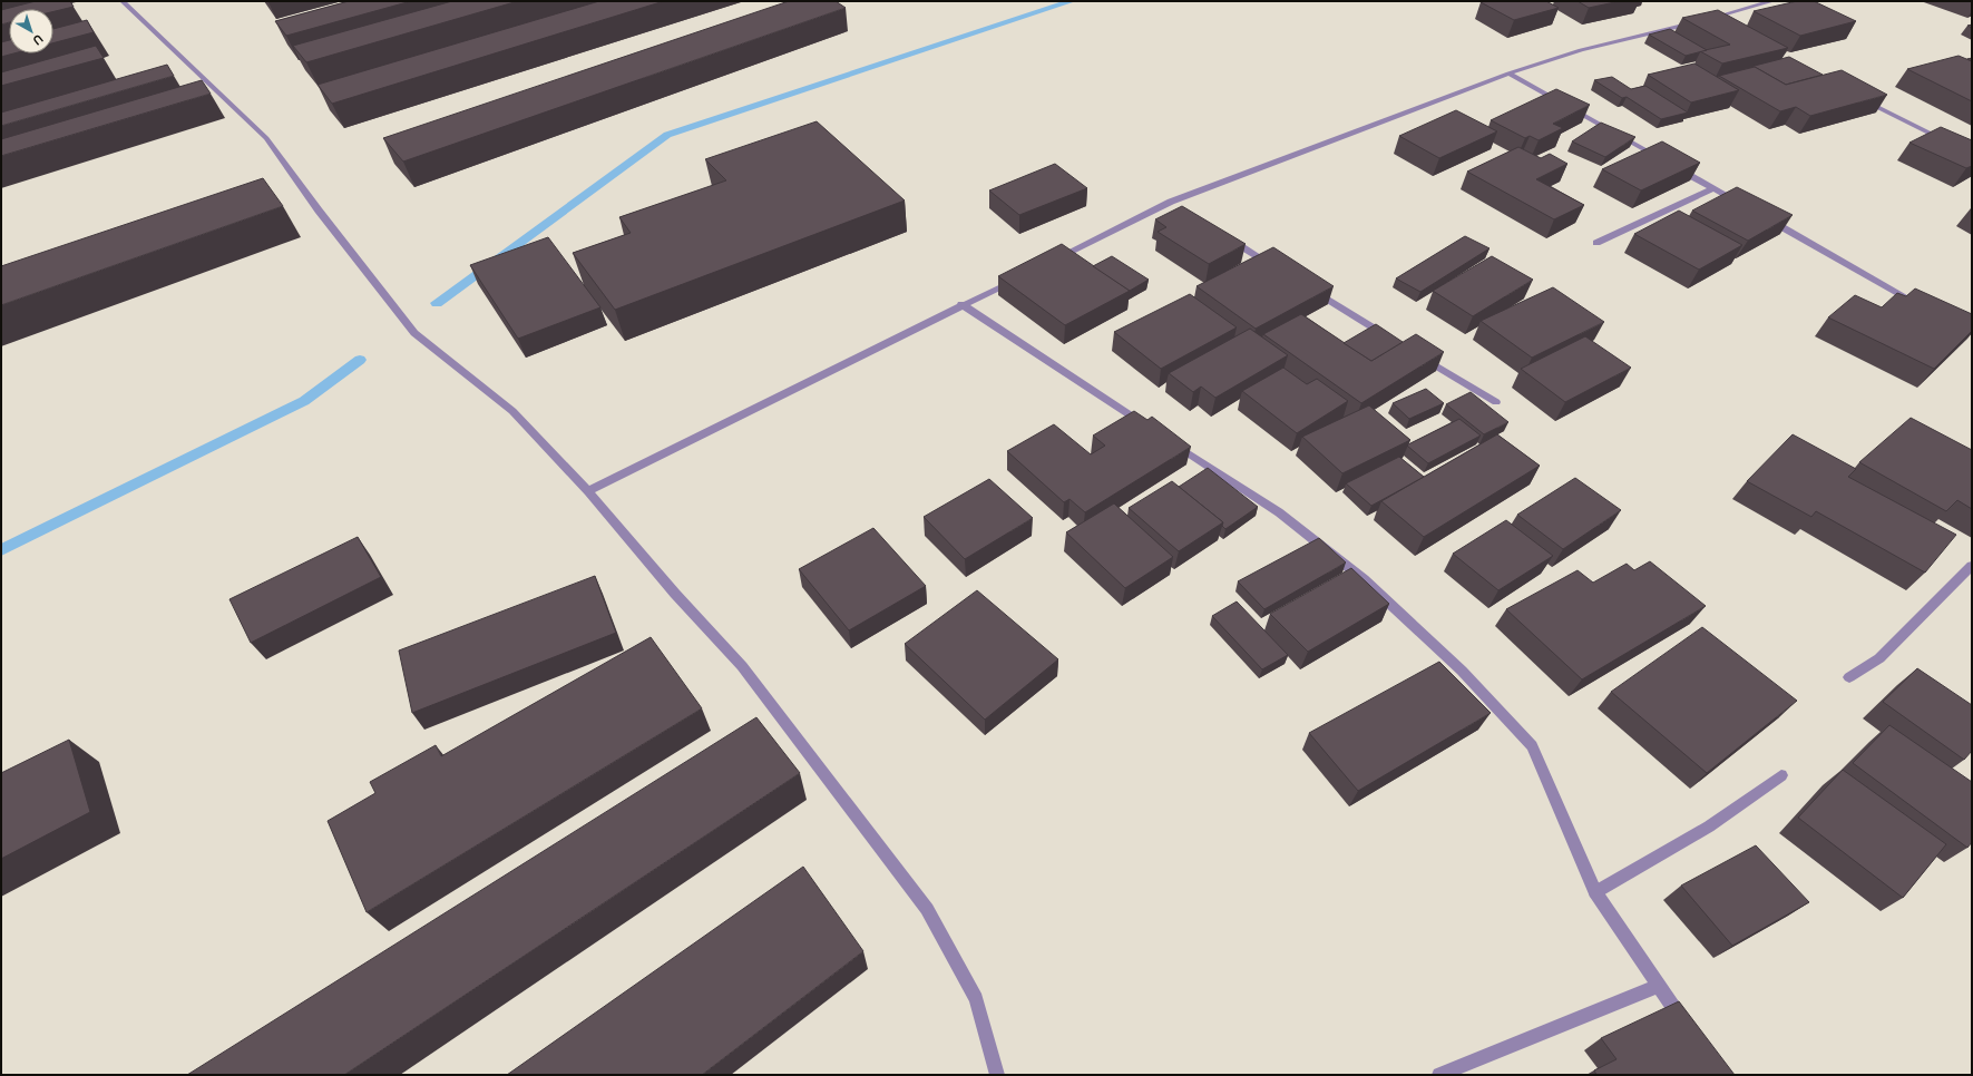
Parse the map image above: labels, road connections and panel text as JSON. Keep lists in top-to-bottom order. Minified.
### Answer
{"north":"bottom right"}
